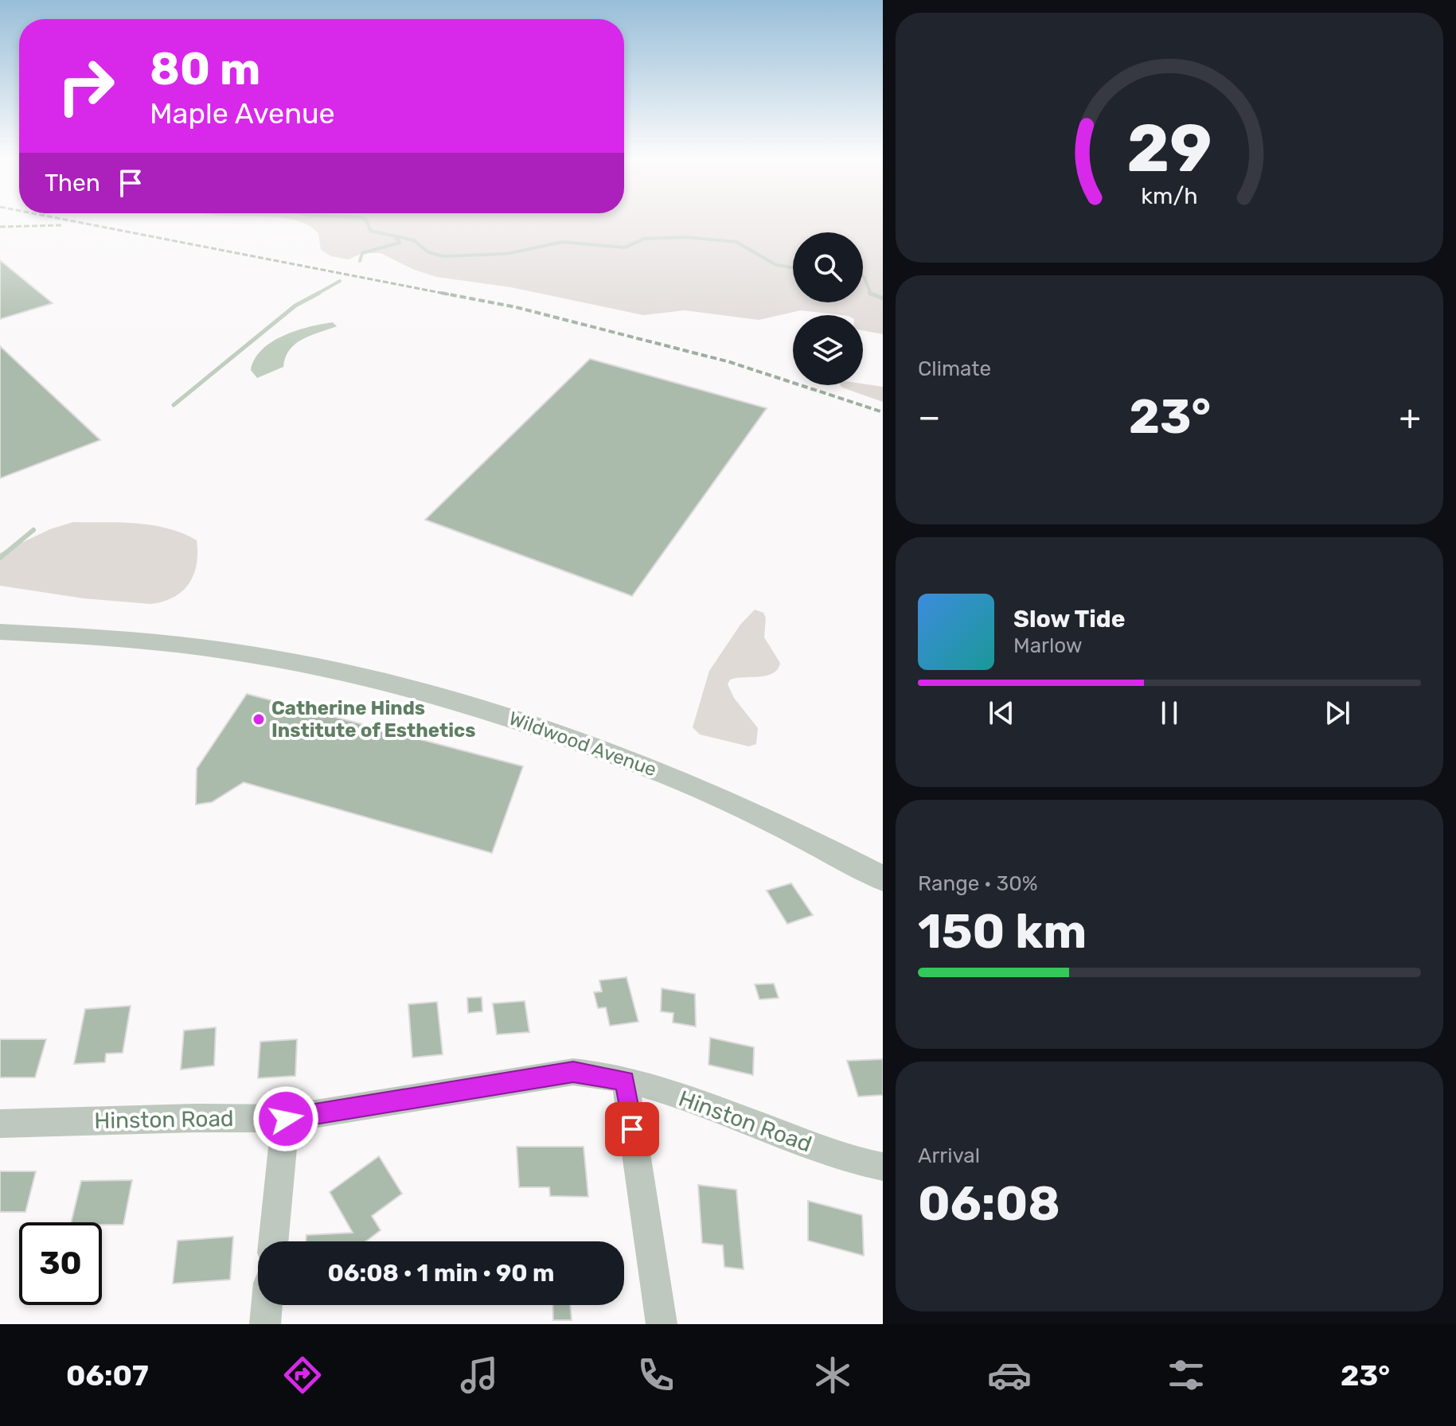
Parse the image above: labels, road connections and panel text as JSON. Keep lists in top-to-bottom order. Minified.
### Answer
{"streets":{"street":["Wildwood Avenue","Hinston Road"]},"places":["Catherine Hinds Institute of Esthetics"],"page":{"turn":["80 m","Maple Avenue"],"then":"Then","tile":["Climate",["Range · 30%","150 km"],["Arrival","06:08"]],"heat":["−","23°","+"],"song":["Slow Tide","Marlow"],"limit":"30","trip":"06:08 · 1 min · 90 m","tabs":["06:07","23°"],"gauge":["29","km/h"]}}
